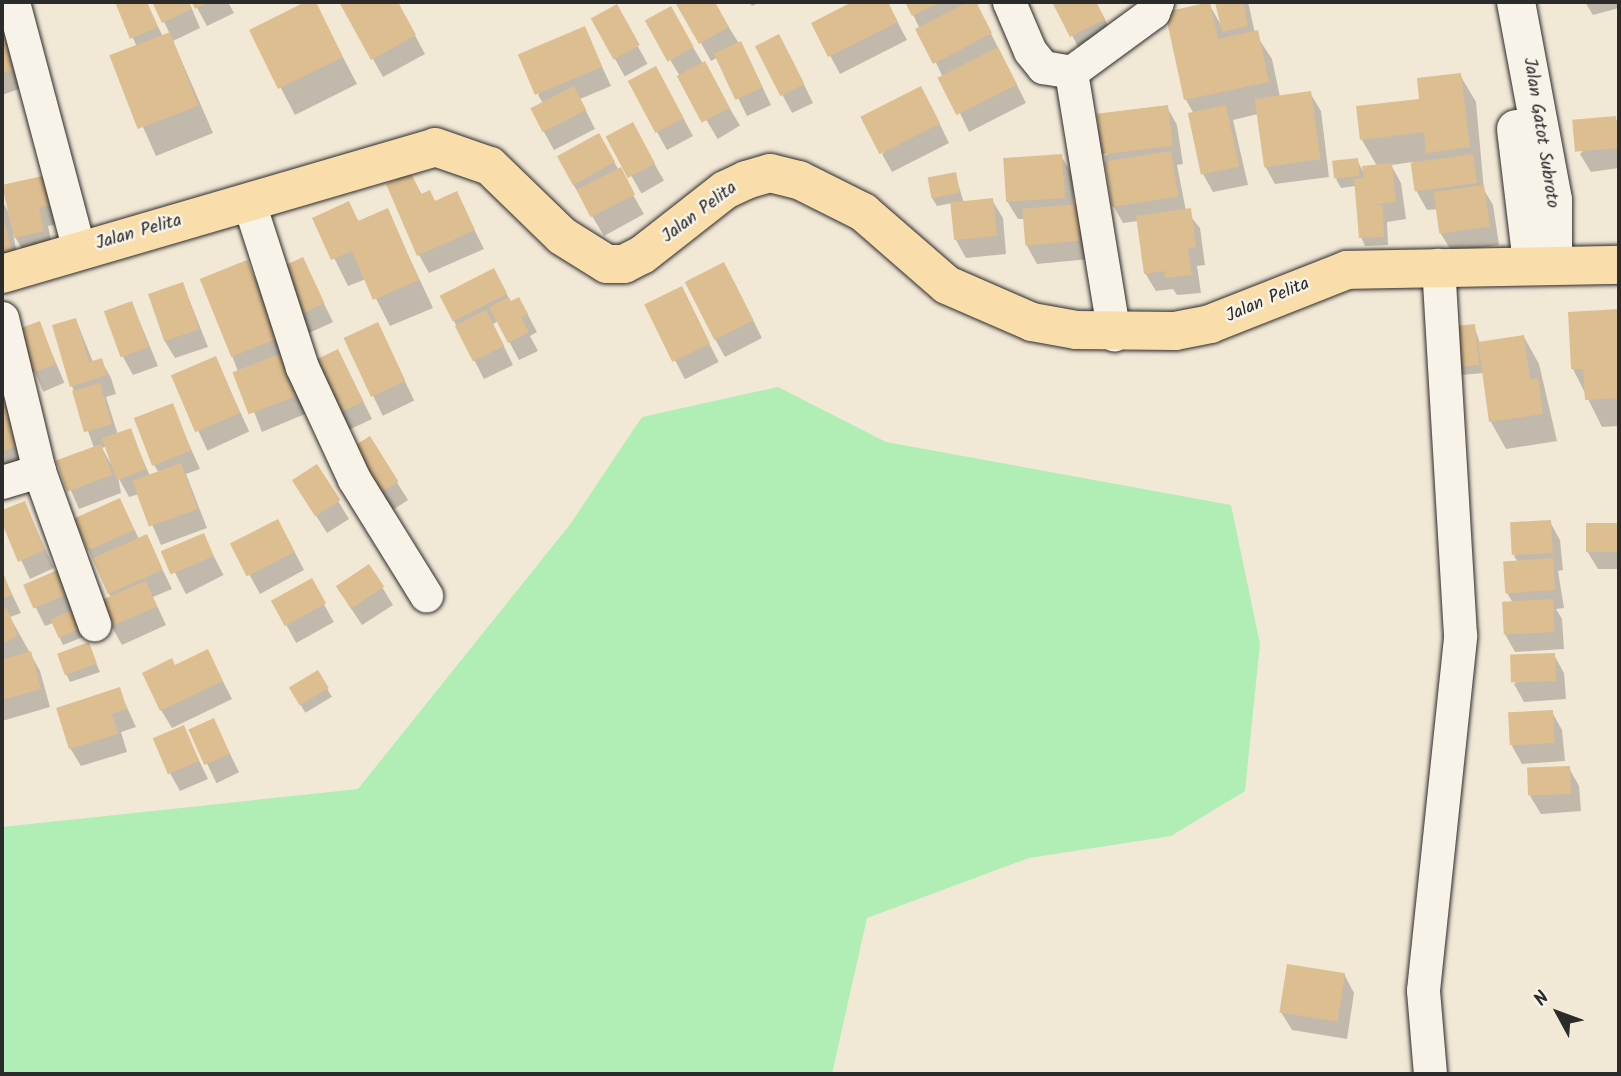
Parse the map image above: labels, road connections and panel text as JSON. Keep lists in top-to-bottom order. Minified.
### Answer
{"streets":{"highway":["Jalan Pelita"],"street":["Jalan Gatot Subroto"]},"crossings":[["Jalan Gatot Subroto","Jalan Pelita"]],"north":"top left"}
